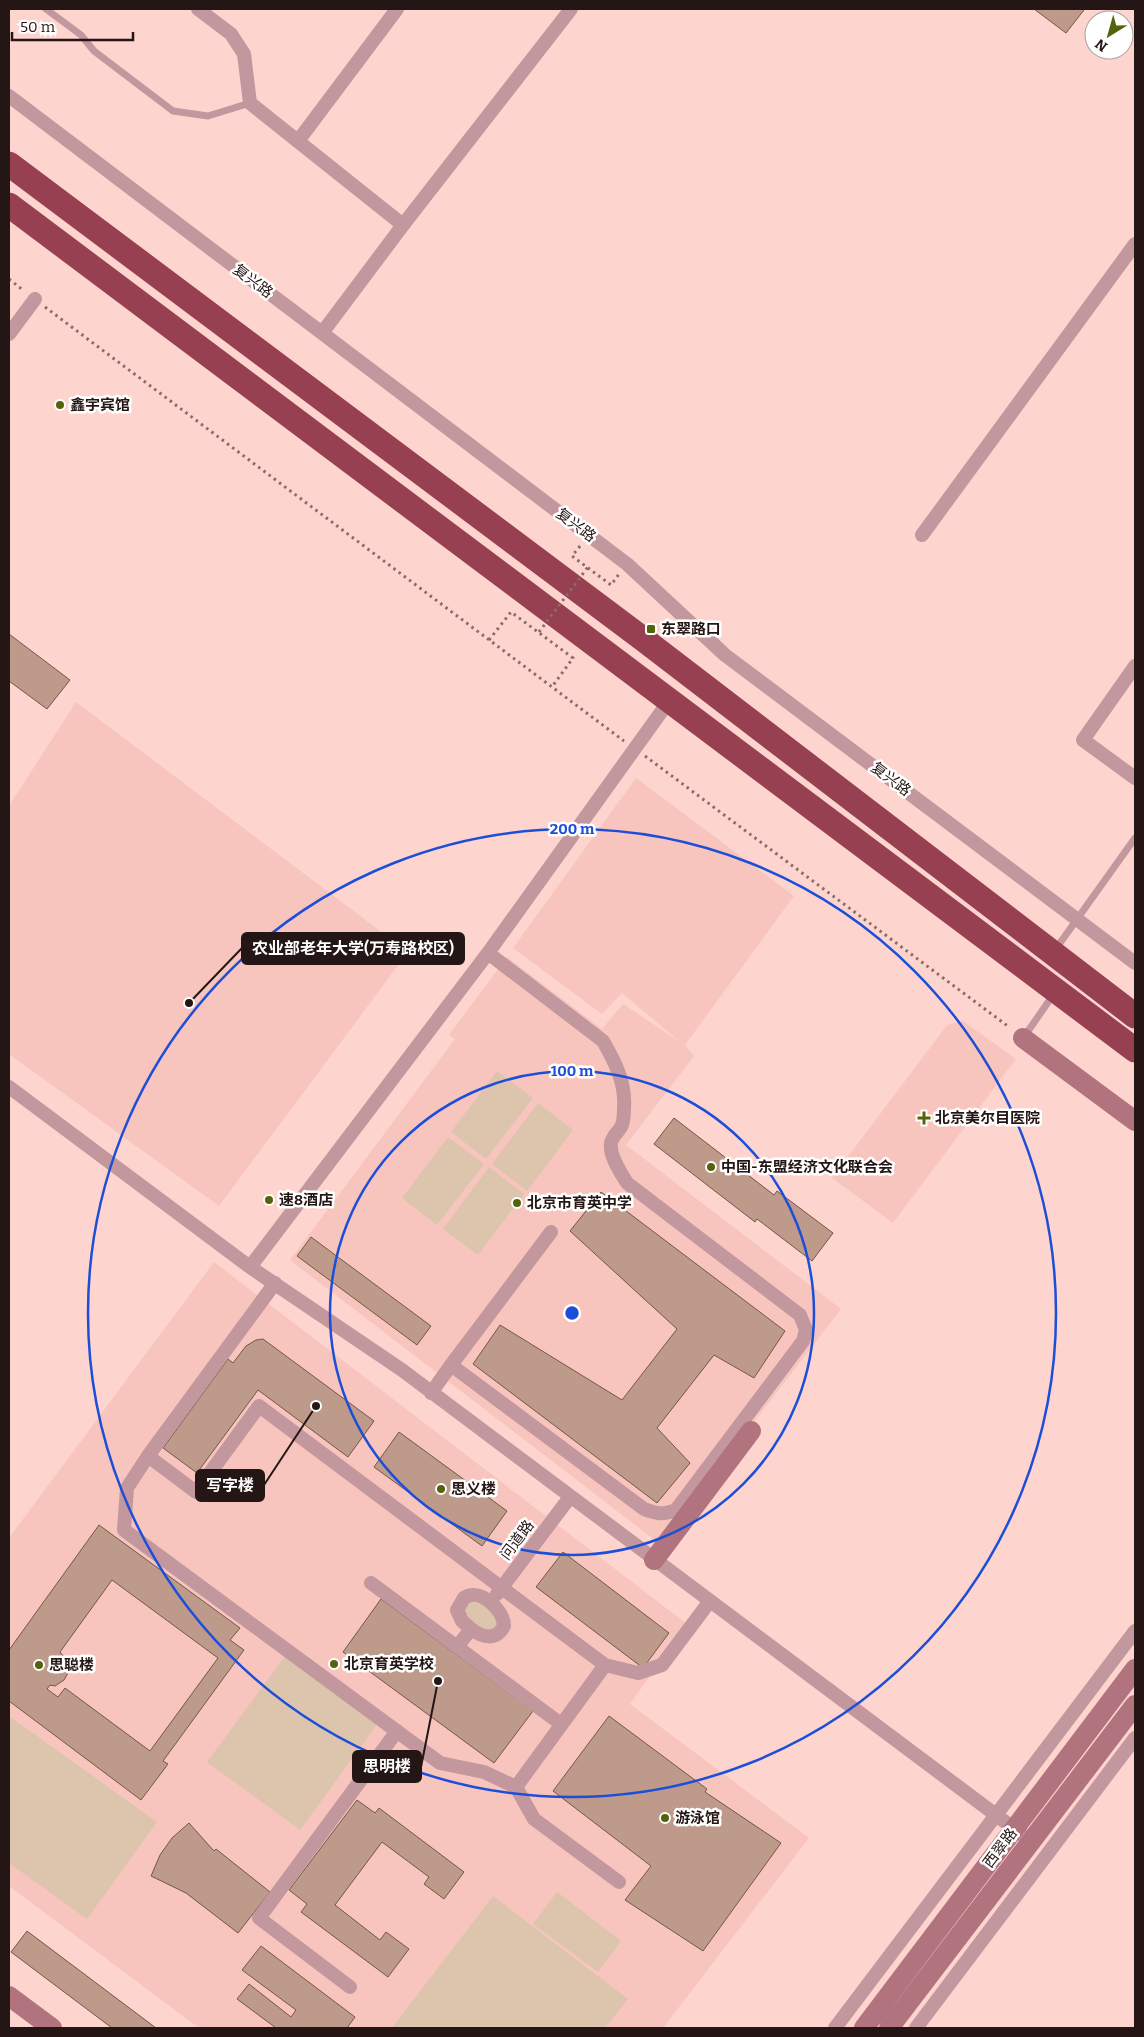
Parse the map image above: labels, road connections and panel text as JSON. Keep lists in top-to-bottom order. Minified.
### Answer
{"streets":{"main road":["西翠路"],"street":["复兴路","问道路"]},"places":{"other":["鑫宇宾馆","农业部老年大学(万寿路校区)","中国-东盟经济文化联合会","速8酒店","北京市育英中学","写字楼","思义楼","北京育英学校","思聪楼","思明楼","游泳馆"],"transit":["东翠路口"],"health":["北京美尔目医院"]},"scale_bar":"50 m","north":"bottom left","rings":["200 m","100 m"]}
